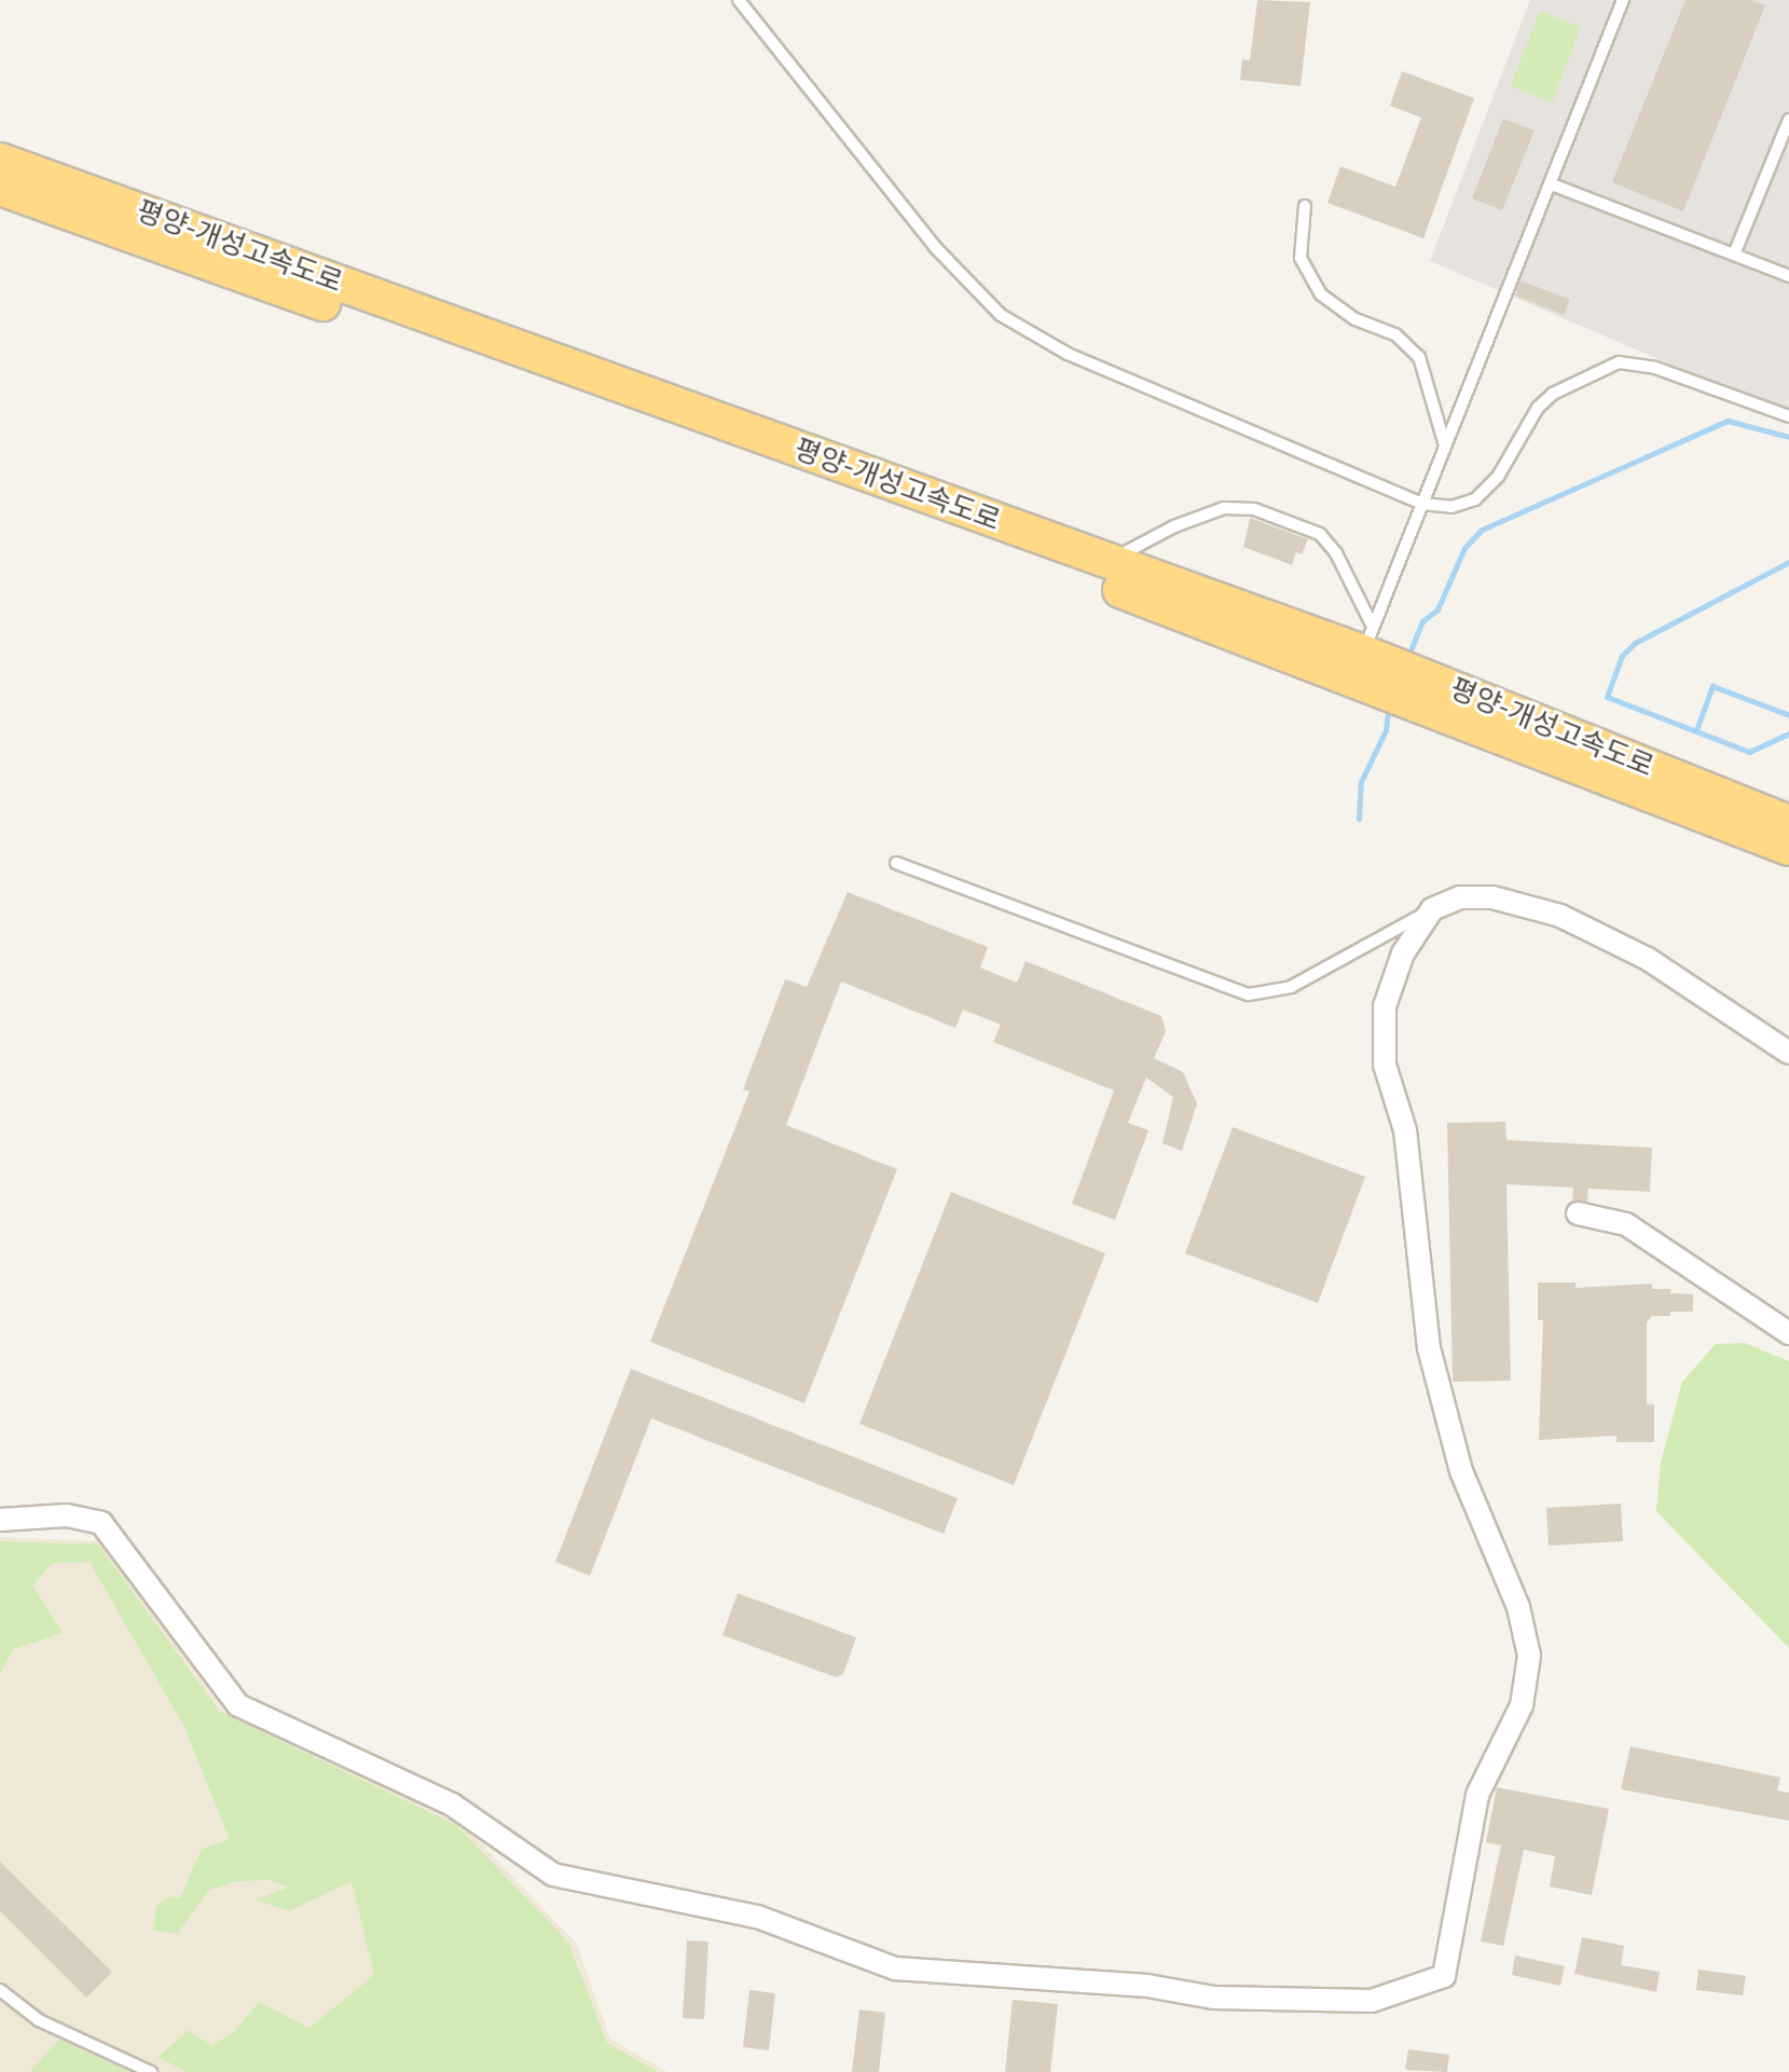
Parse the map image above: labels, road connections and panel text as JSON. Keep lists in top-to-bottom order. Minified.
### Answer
{"streets":{"highway":["평양-개성고속도로"]}}
